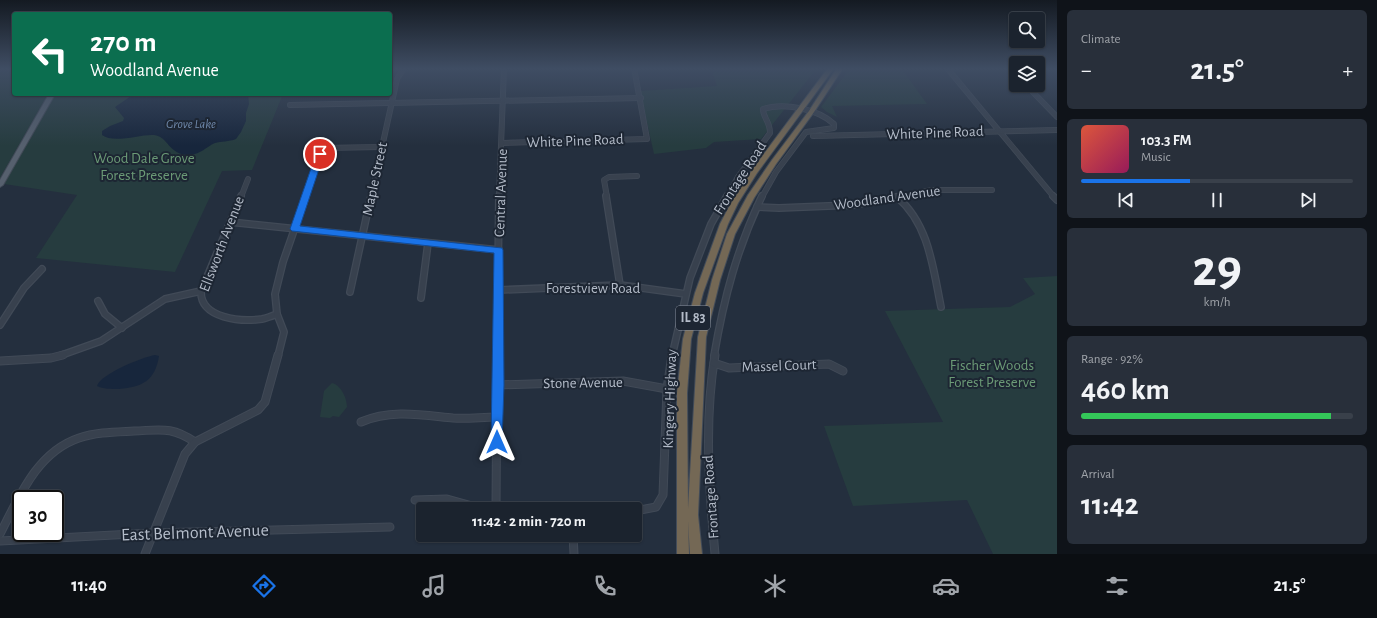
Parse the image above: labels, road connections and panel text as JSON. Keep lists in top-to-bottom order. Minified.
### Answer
{"streets":{"highway":["IL 83","Kingery Highway"],"street":["White Pine Road","Frontage Road","Maple Street","Central Avenue","Woodland Avenue","Ellsworth Avenue","Forestview Road","Massel Court","Stone Avenue","East Belmont Avenue"]},"crossings":[["White Pine Road","Central Avenue"],["Frontage Road","Woodland Avenue"],["Frontage Road","Forestview Road"],["Frontage Road","Massel Court"],["Frontage Road","Stone Avenue"],["Frontage Road","Kingery Highway"],["Central Avenue","Forestview Road"],["Central Avenue","Stone Avenue"]],"water":["Grove Lake"],"parks":["Wood Dale Grove Forest Preserve","Fischer Woods Forest Preserve"],"page":{"tile":["Climate",["29","km/h"],["Range · 92%","460 km"],["Arrival","11:42"]],"turn":["270 m","Woodland Avenue"],"heat":["−","21.5°","+"],"song":["103.3 FM","Music"],"limit":"30","trip":"11:42 · 2 min · 720 m","tabs":["11:40","21.5°"]}}
